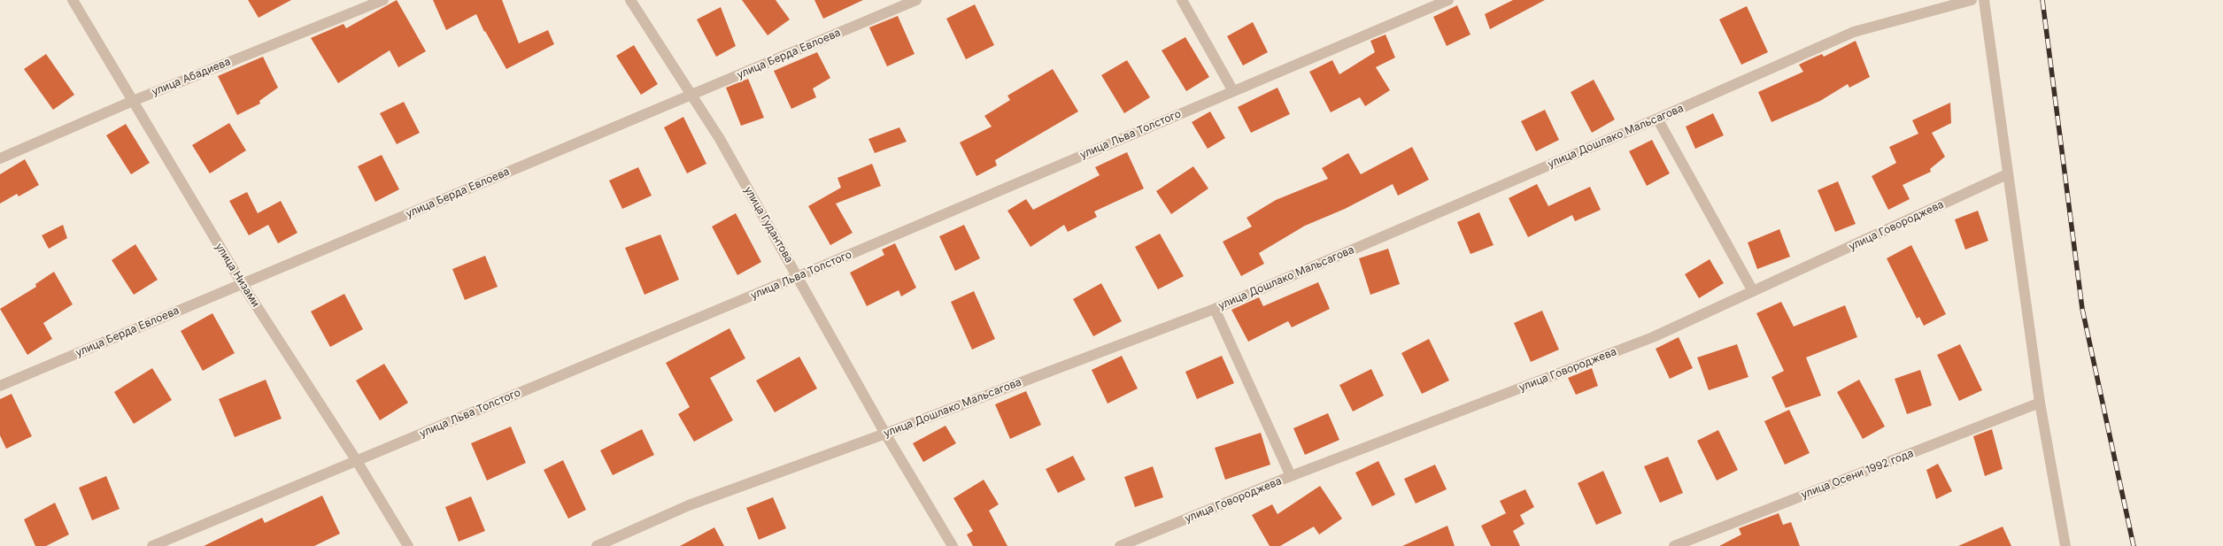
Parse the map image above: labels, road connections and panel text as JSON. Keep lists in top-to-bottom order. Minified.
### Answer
{"streets":{"street":["улица Берда Евлоева","улица Абадиева","улица Льва Толстого","улица Дошлако Мальсагова","улица Гудантова","улица Говороджева","улица Низами","улица Осени 1992 года"]},"crossings":[["улица Берда Евлоева","улица Гудантова"],["улица Берда Евлоева","улица Низами"],["улица Абадиева","улица Низами"],["улица Льва Толстого","улица Гудантова"],["улица Льва Толстого","улица Низами"],["улица Дошлако Мальсагова","улица Гудантова"]]}
